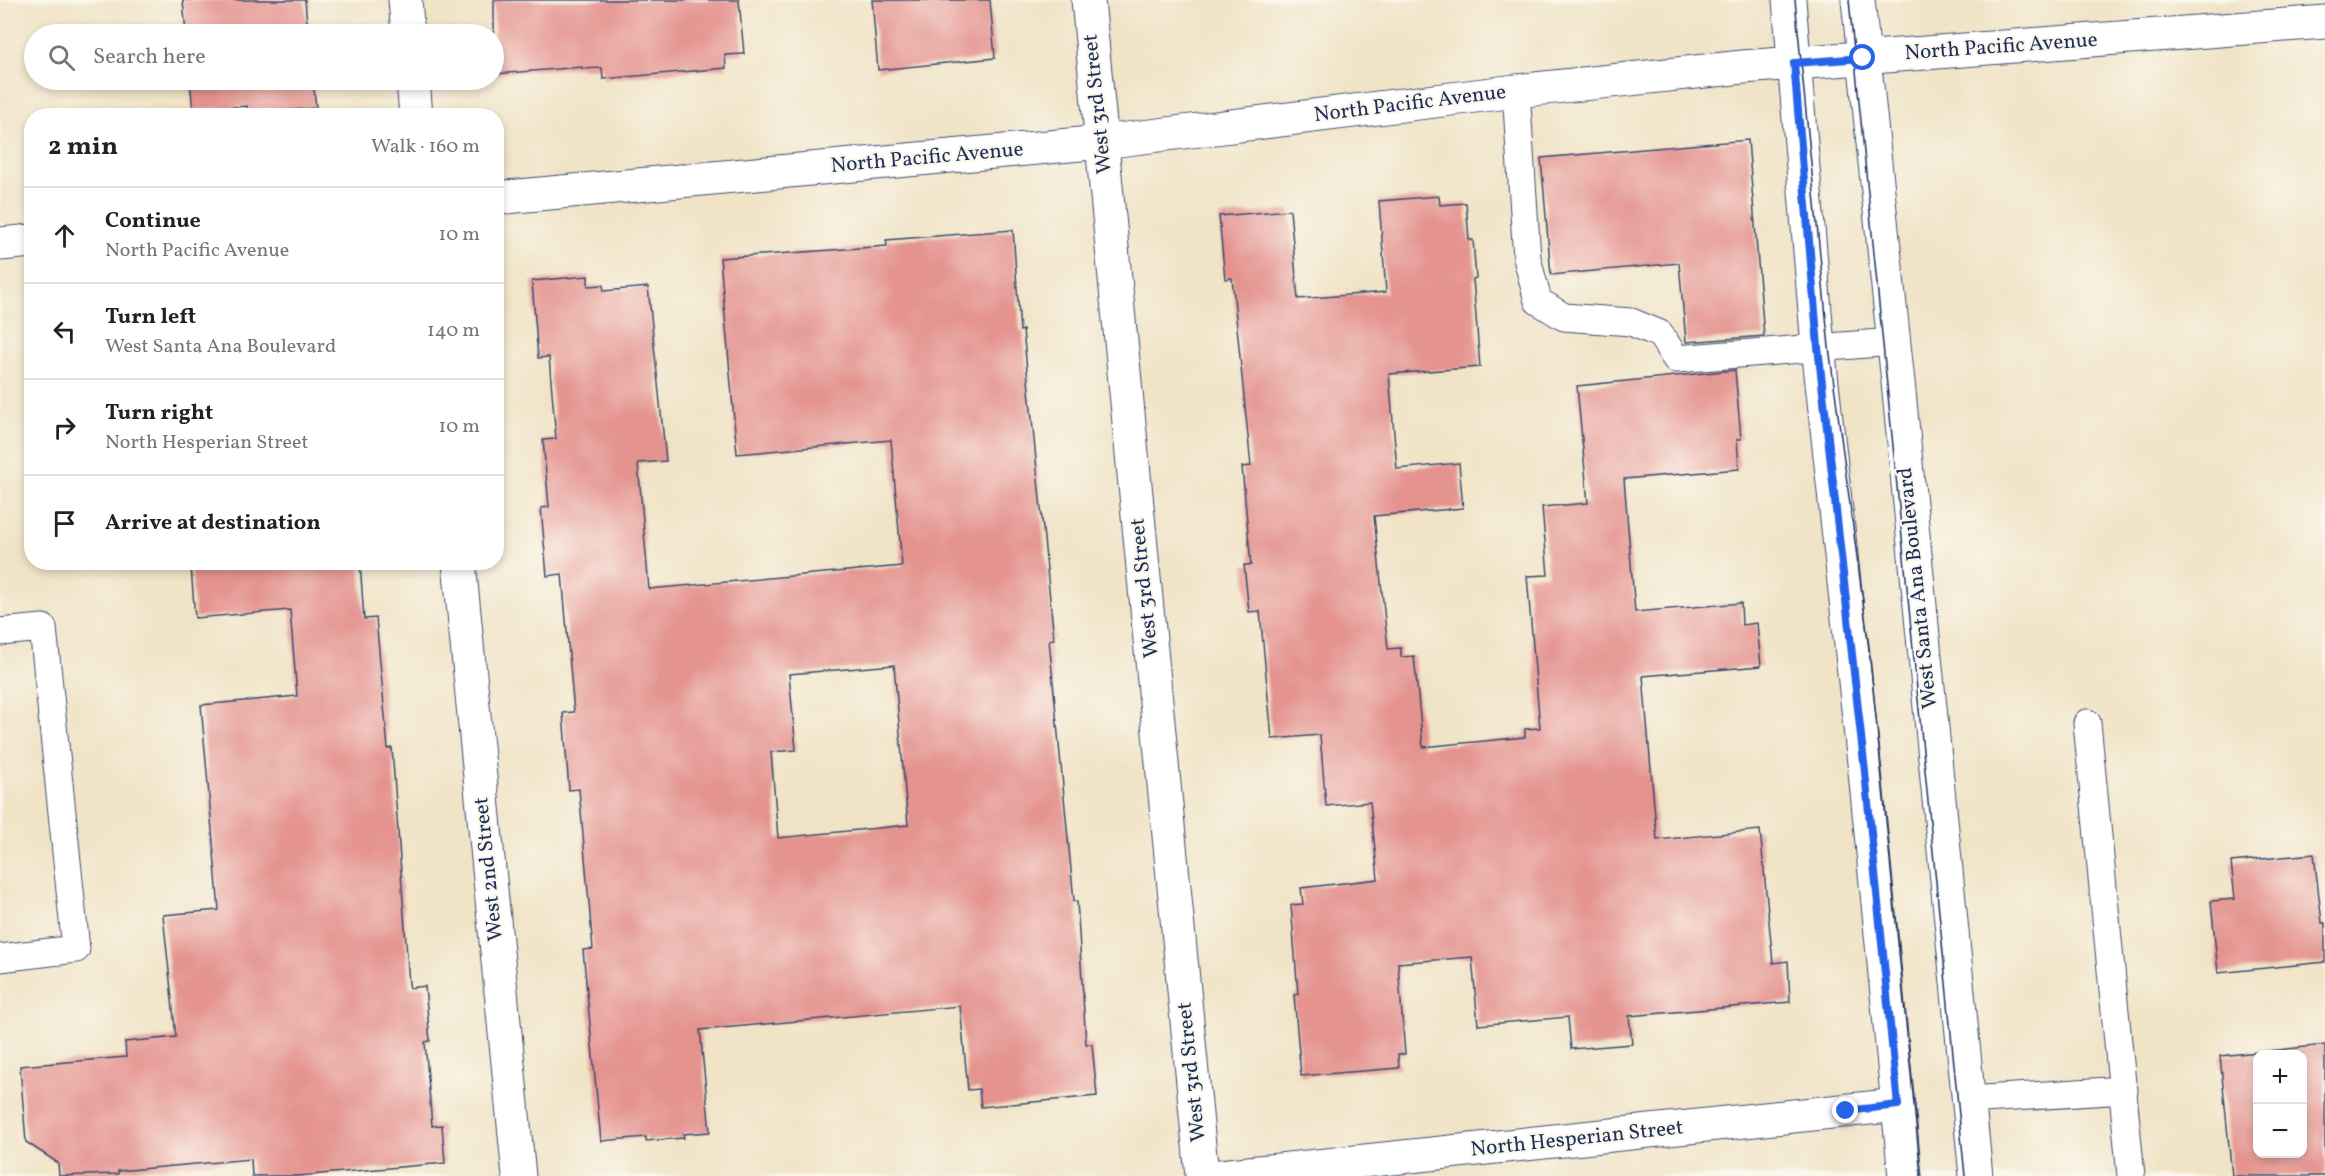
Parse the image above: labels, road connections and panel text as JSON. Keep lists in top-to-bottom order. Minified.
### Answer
{"streets":{"street":["North Pacific Avenue","West 3rd Street","West Santa Ana Boulevard","West 2nd Street","North Hesperian Street"]},"crossings":[["North Pacific Avenue","West 3rd Street"],["North Pacific Avenue","West Santa Ana Boulevard"]],"page":{"search":"Search here","heading":["2 min","Walk · 160 m"],"list":[["Continue","North Pacific Avenue","10 m"],["Turn left","West Santa Ana Boulevard","140 m"],["Turn right","North Hesperian Street","10 m"],"Arrive at destination"],"map_buttons":["+","−"]}}
